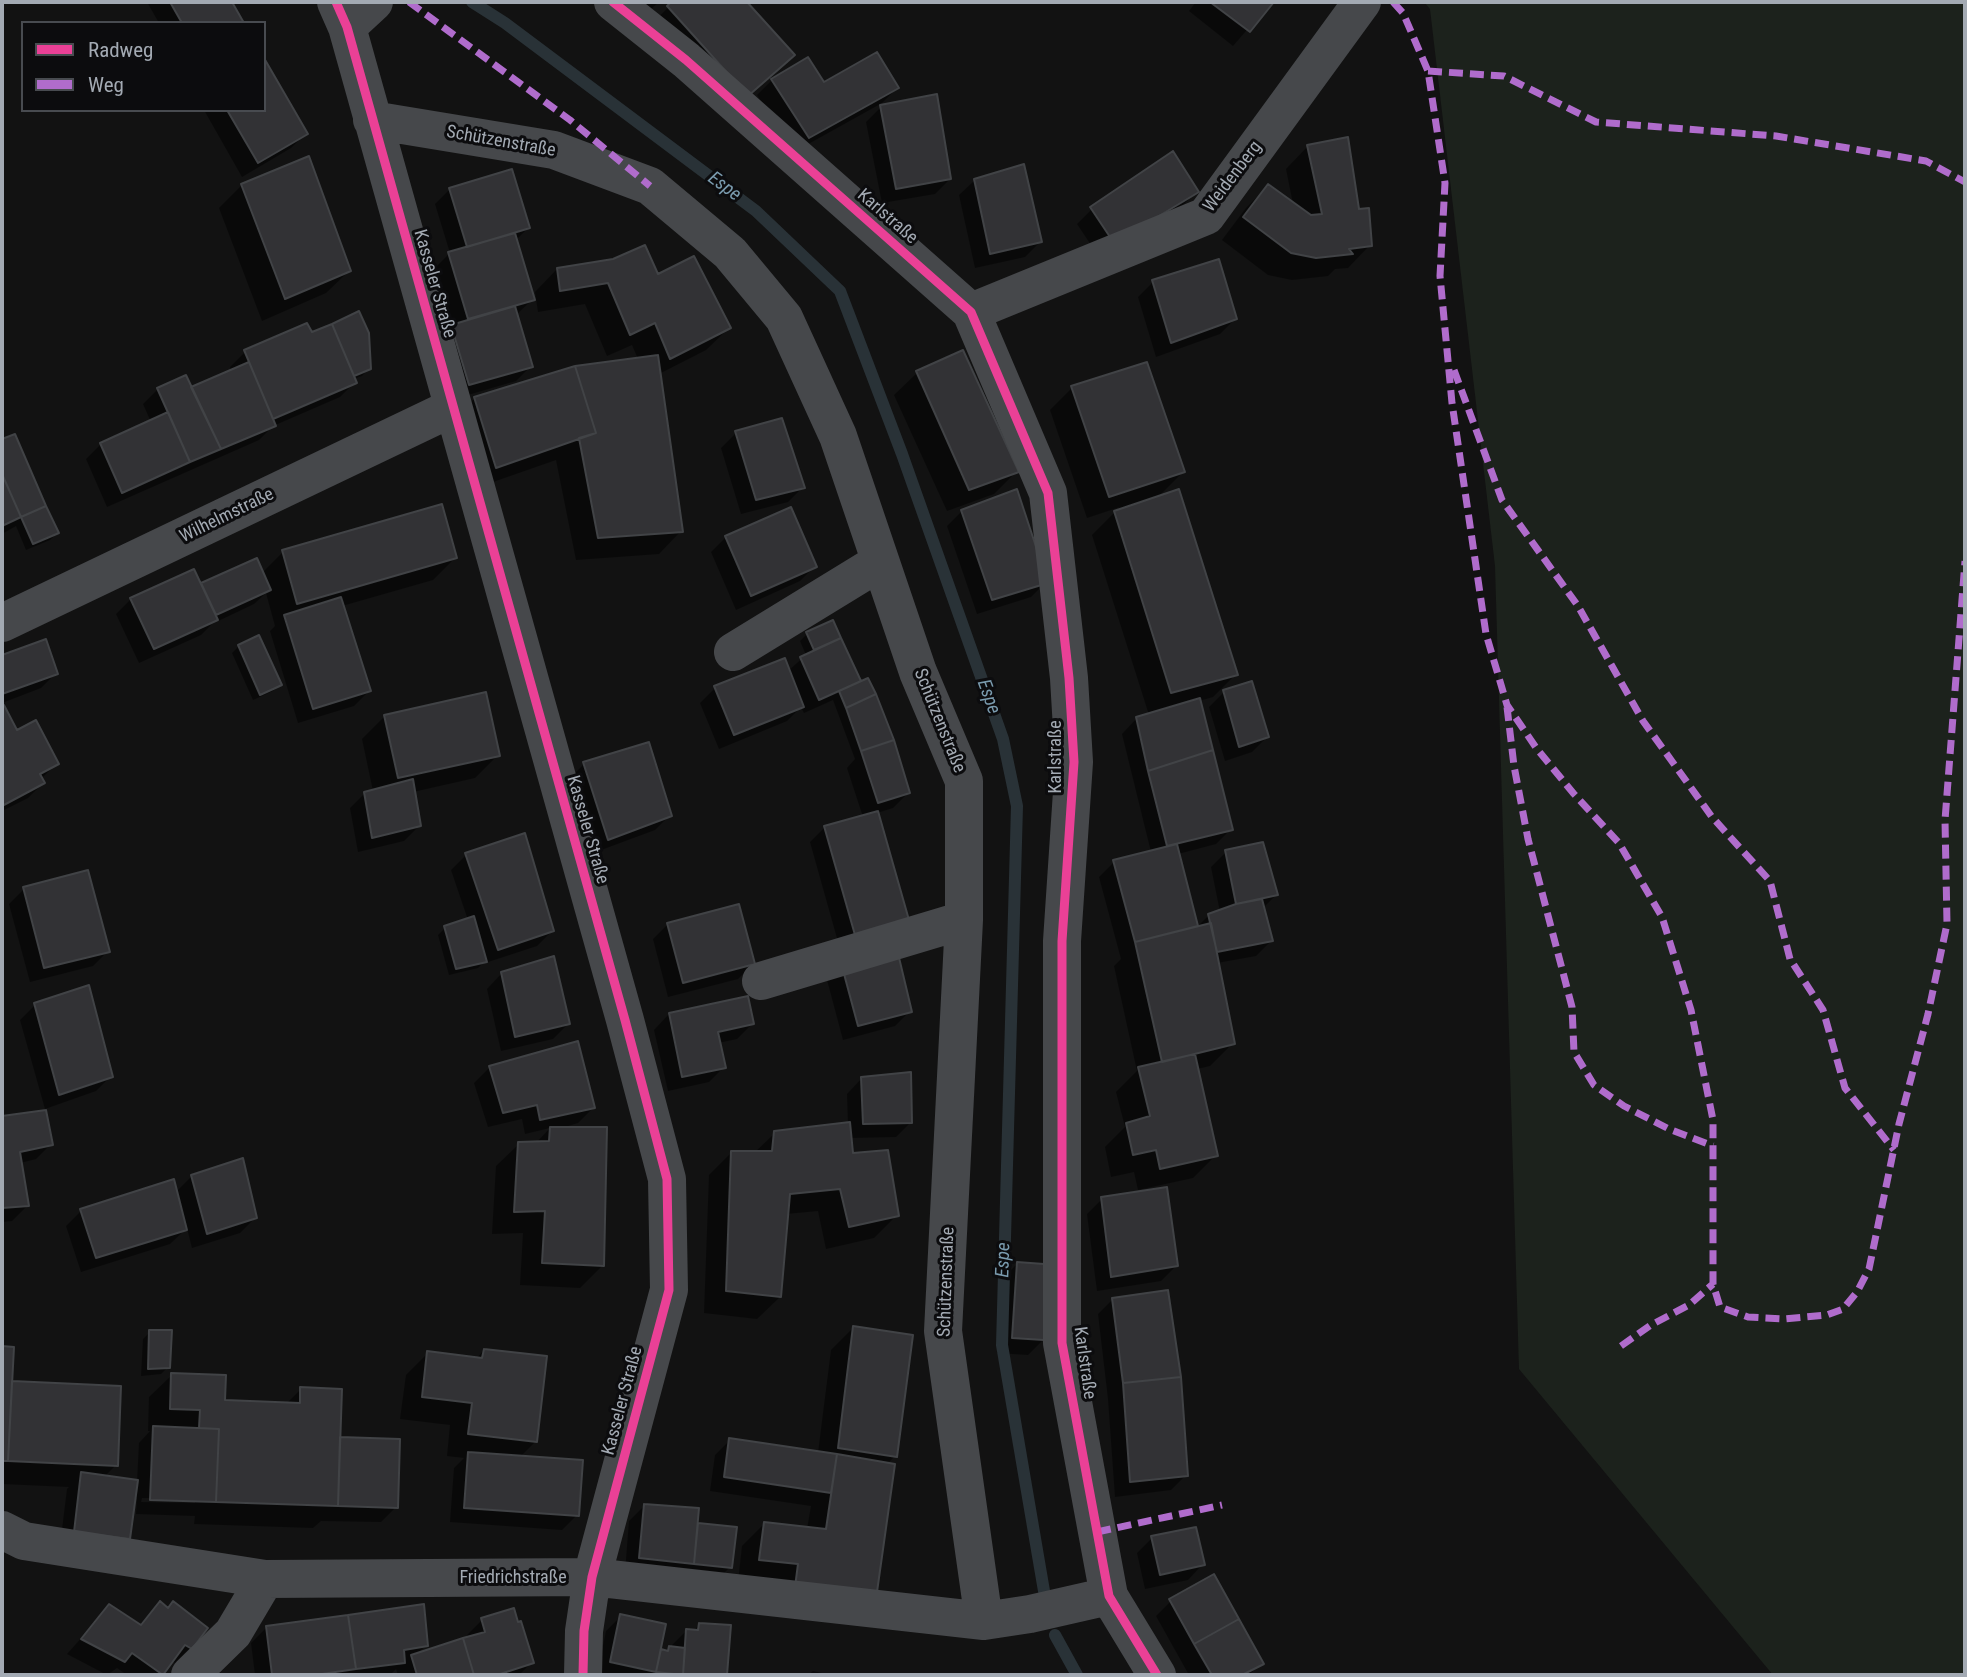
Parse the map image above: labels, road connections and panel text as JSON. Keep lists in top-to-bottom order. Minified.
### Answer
{"streets":{"street":["Schützenstraße","Weidenberg","Karlstraße","Kasseler Straße","Wilhelmstraße","Friedrichstraße"]},"crossings":[["Schützenstraße","Kasseler Straße"],["Schützenstraße","Friedrichstraße"],["Weidenberg","Karlstraße"],["Karlstraße","Friedrichstraße"],["Kasseler Straße","Wilhelmstraße"],["Kasseler Straße","Friedrichstraße"]],"water":["Espe"],"legend":["Radweg","Weg"]}
